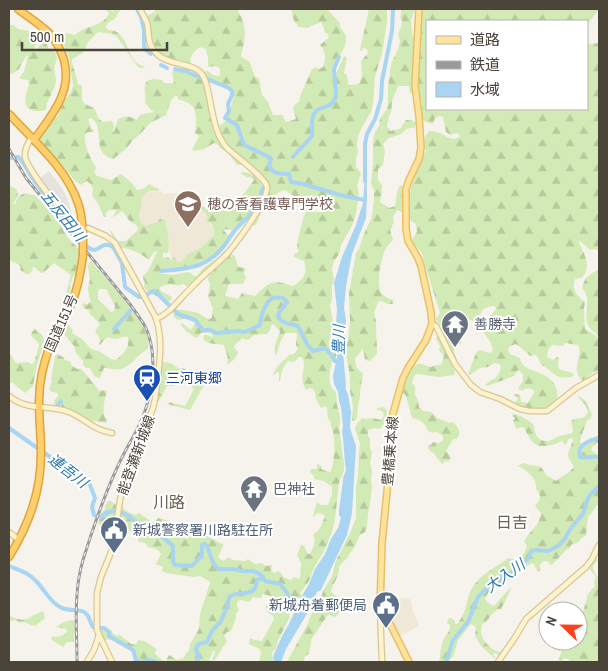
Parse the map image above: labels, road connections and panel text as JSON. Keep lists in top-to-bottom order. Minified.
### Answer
{"streets":{"highway":["国道151号"],"main road":["豊橋乗本線","能登瀬新城線"]},"districts":["川路","日吉"],"water":["五反田川","豊川","連吾川","大入川"],"places":{"school or university":["穂の香看護専門学校"],"temple":["善勝寺","巴神社"],"station":["三河東郷"],"public building":["新城警察署川路駐在所","新城舟着郵便局"]},"legend":["道路","鉄道","水域"],"scale_bar":"500 m","north":"left"}
